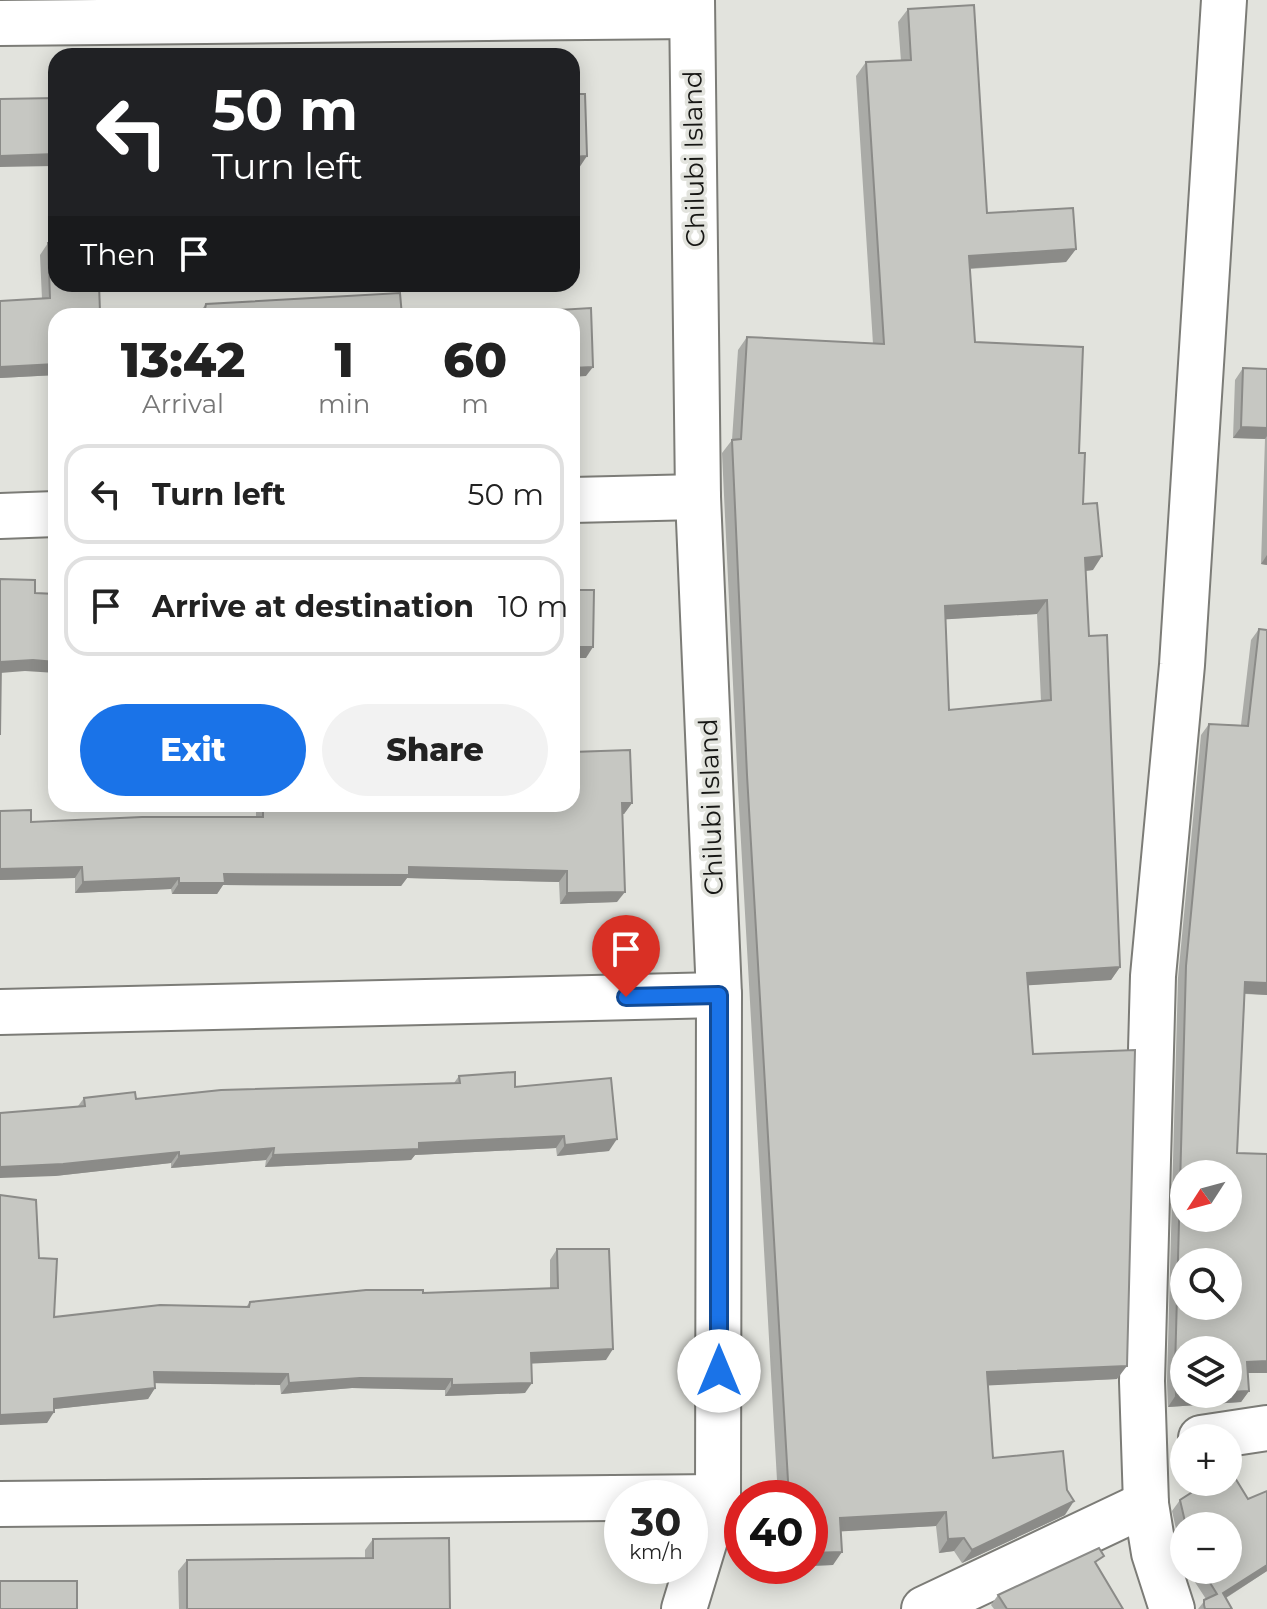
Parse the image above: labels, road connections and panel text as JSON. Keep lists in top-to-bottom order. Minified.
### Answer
{"streets":{"street":["Chilubi Island"]},"north":"bottom left","page":{"turn":["50 m","Turn left"],"then":"Then","eta":["13:42","Arrival","1","min","60","m"],"list":[{"name":"Turn left","value":"50 m"},{"name":"Arrive at destination","value":"10 m"}],"buttons":["Exit","Share"],"map_buttons":["+","−"],"speed":"30 km/h","limit":"40"}}
